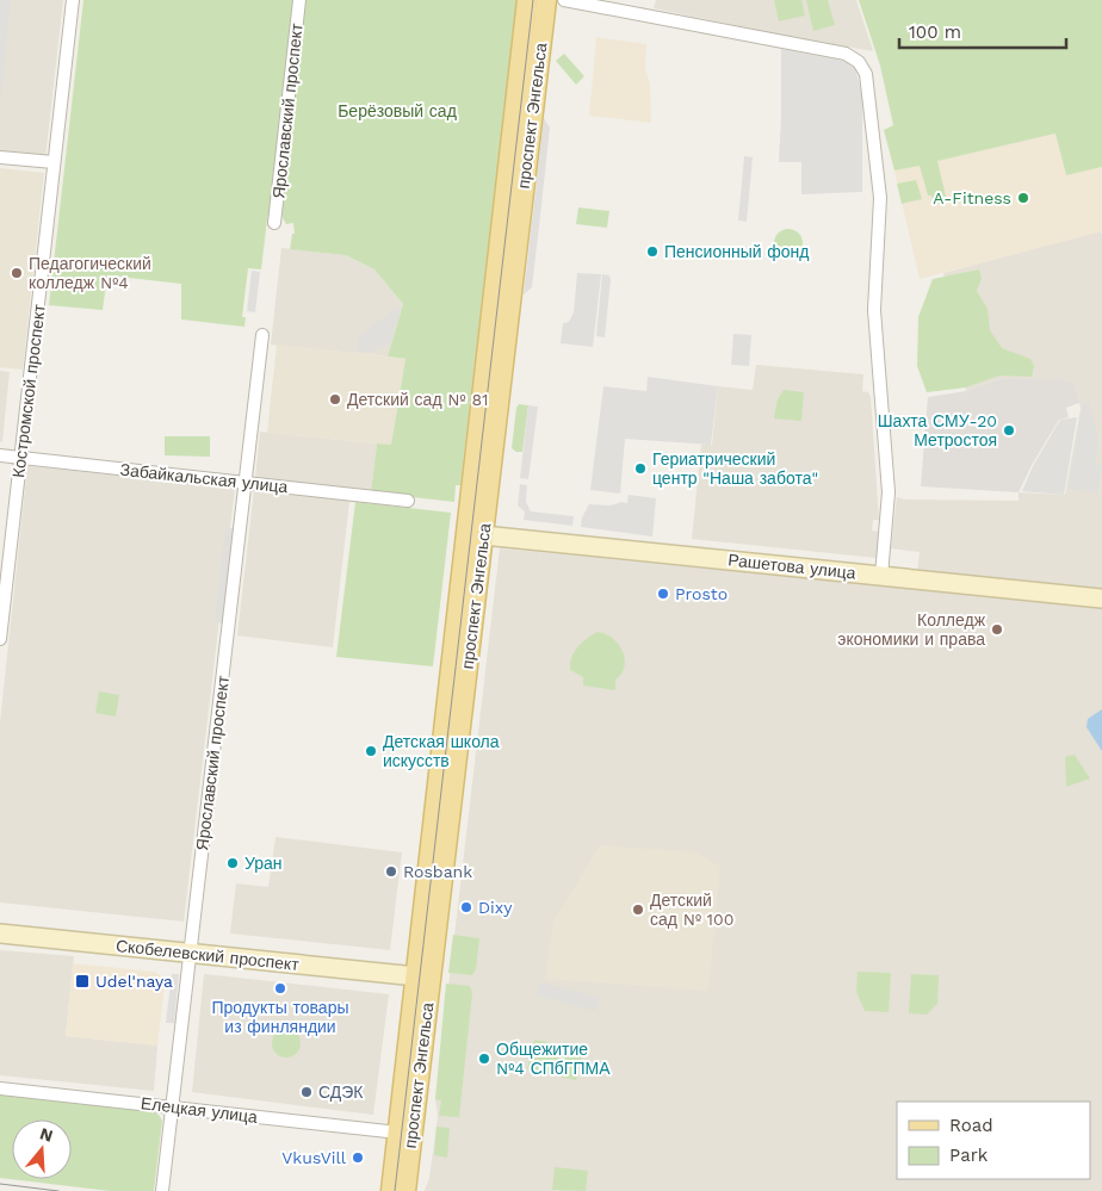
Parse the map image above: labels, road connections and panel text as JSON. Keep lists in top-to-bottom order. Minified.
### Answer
{"streets":{"main road":["проспект Энгельса"],"street":["Ярославский проспект","Костромской проспект","Забайкальская улица","Рашетова улица","Скобелевский проспект","Елецкая улица"]},"crossings":[["Ярославский проспект","Забайкальская улица"],["Ярославский проспект","Скобелевский проспект"],["Ярославский проспект","Елецкая улица"],["проспект Энгельса","Рашетова улица"],["проспект Энгельса","Скобелевский проспект"],["проспект Энгельса","Елецкая улица"],["Костромской проспект","Забайкальская улица"]],"parks":["Берёзовый сад"],"places":{"other":["A-Fitness","Пенсионный фонд","Педагогический колледж №4","Детский сад № 81","Шахта СМУ-20 Метростоя","Гериатрический центр \"Наша забота\"","Prosto","Колледж экономики и права","Детская школа искусств","Уран","Rosbank","Dixy","Детский сад № 100","Продукты товары из финляндии","Общежитие №4 СПбГПМА","СДЭК","VkusVill"],"transit":["Udel'naya"]},"legend":["Road","Park"],"scale_bar":"100 m","north":"top"}
